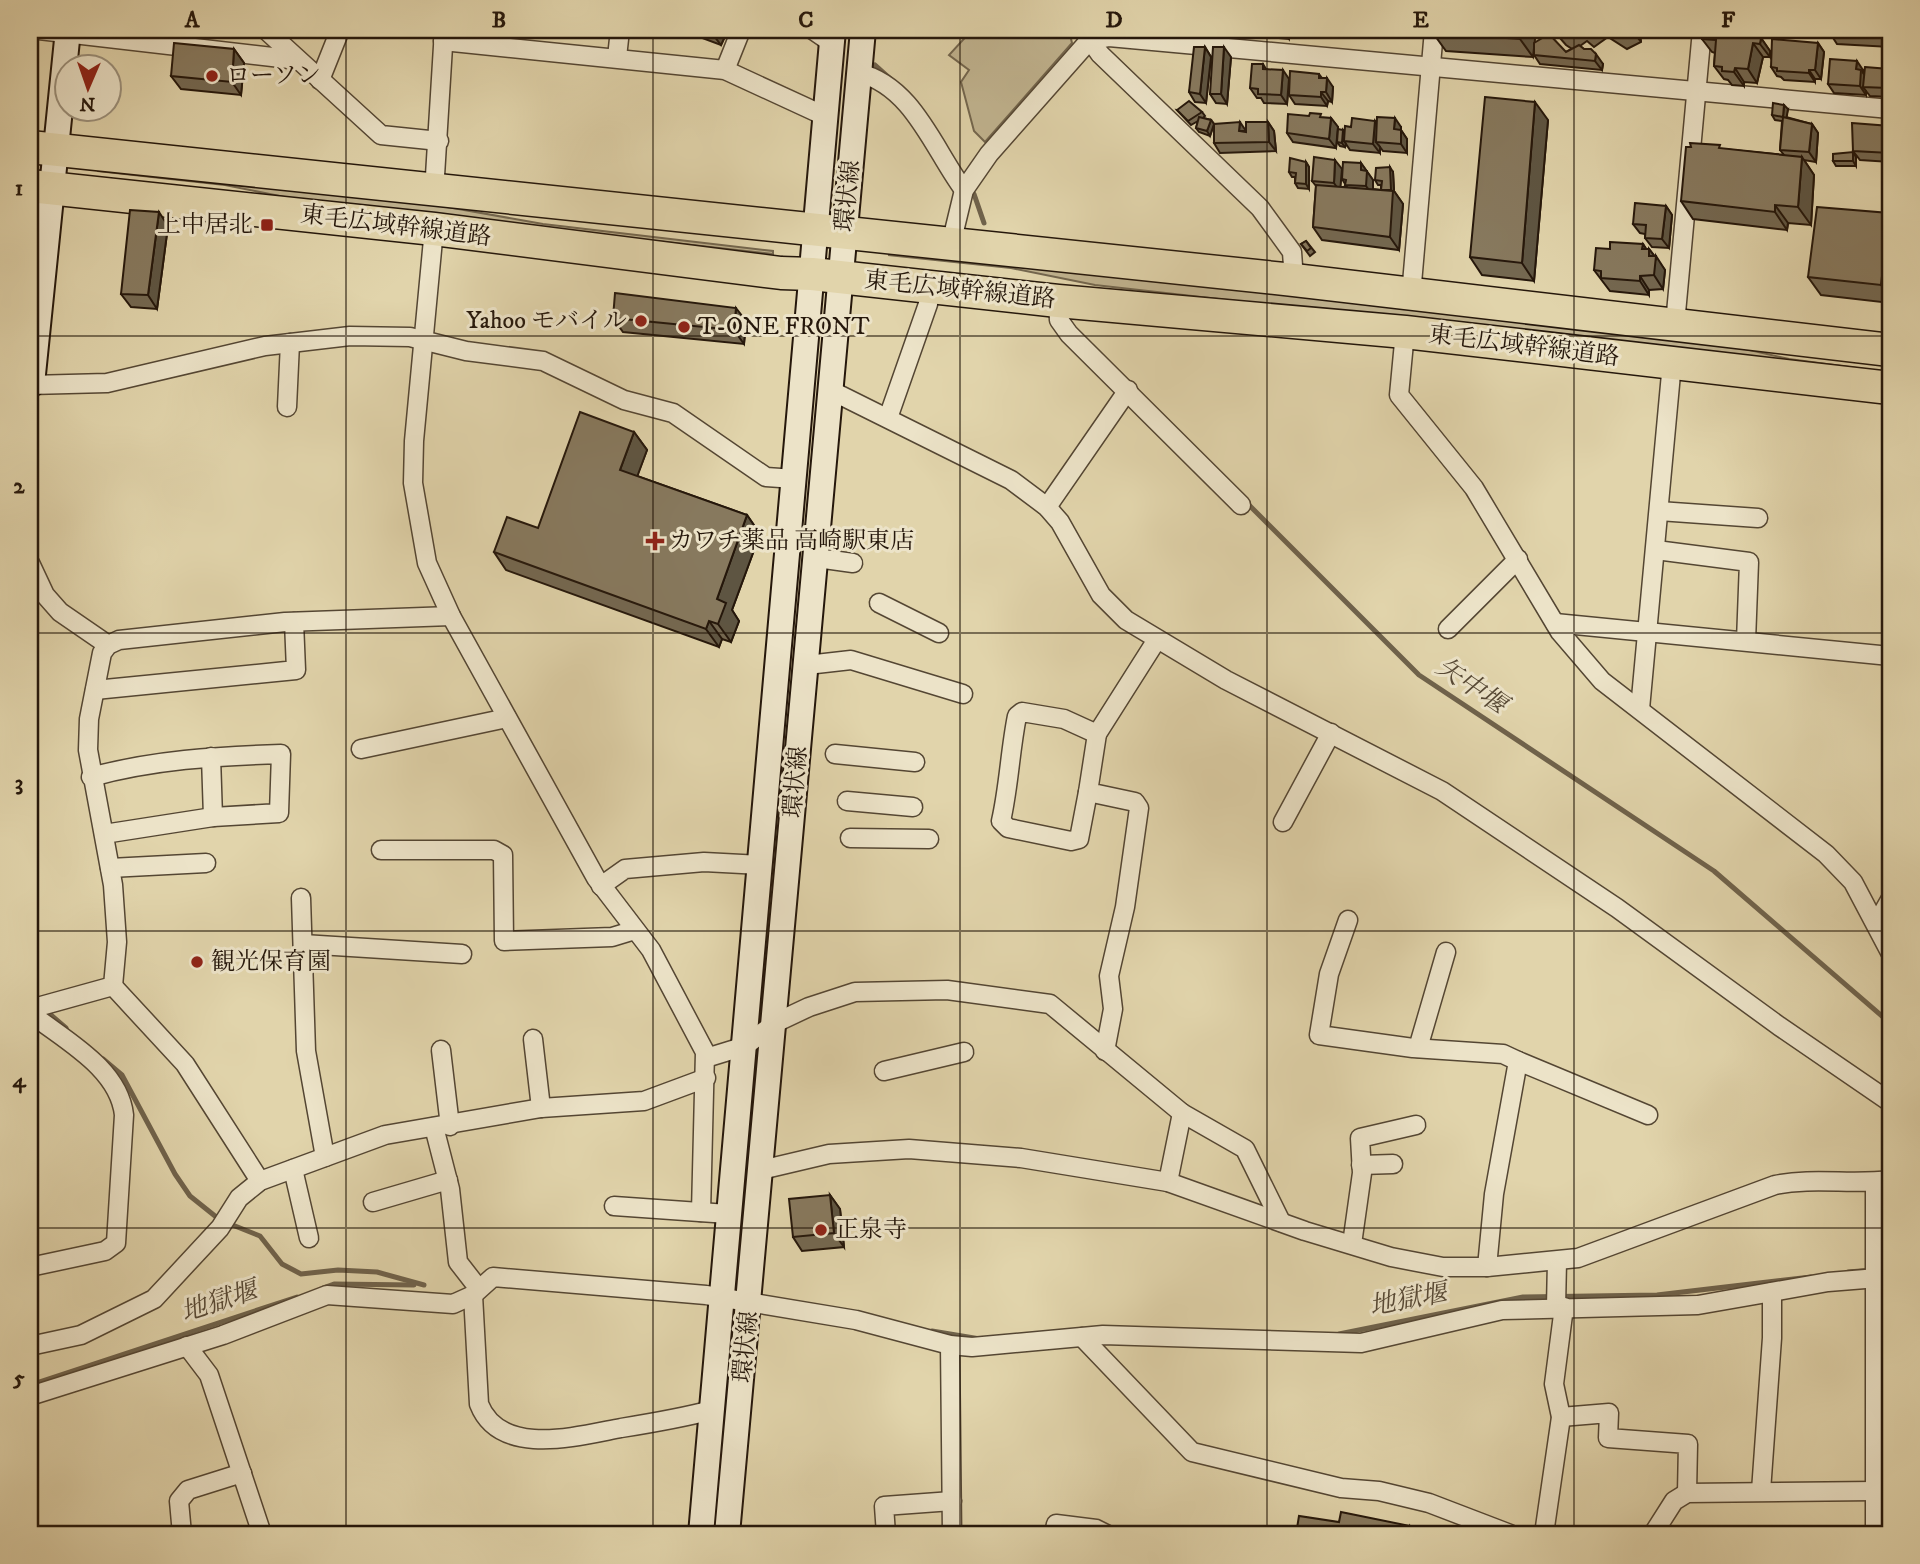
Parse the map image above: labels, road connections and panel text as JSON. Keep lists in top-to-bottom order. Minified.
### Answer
{"streets":{"highway":["東毛広域幹線道路"],"street":["環状線"]},"crossings":[["環状線","東毛広域幹線道路"]],"water":["矢中堰","地獄堰"],"places":{"other":["ローソン","Yahoo モバイル","T-ONE FRONT","観光保育園","正泉寺"],"transit":["上中居北"],"health":["カワチ薬品 高崎駅東店"]},"north":"bottom","grid":{"columns":["A","B","C","D","E","F"],"rows":["1","2","3","4","5"]}}
